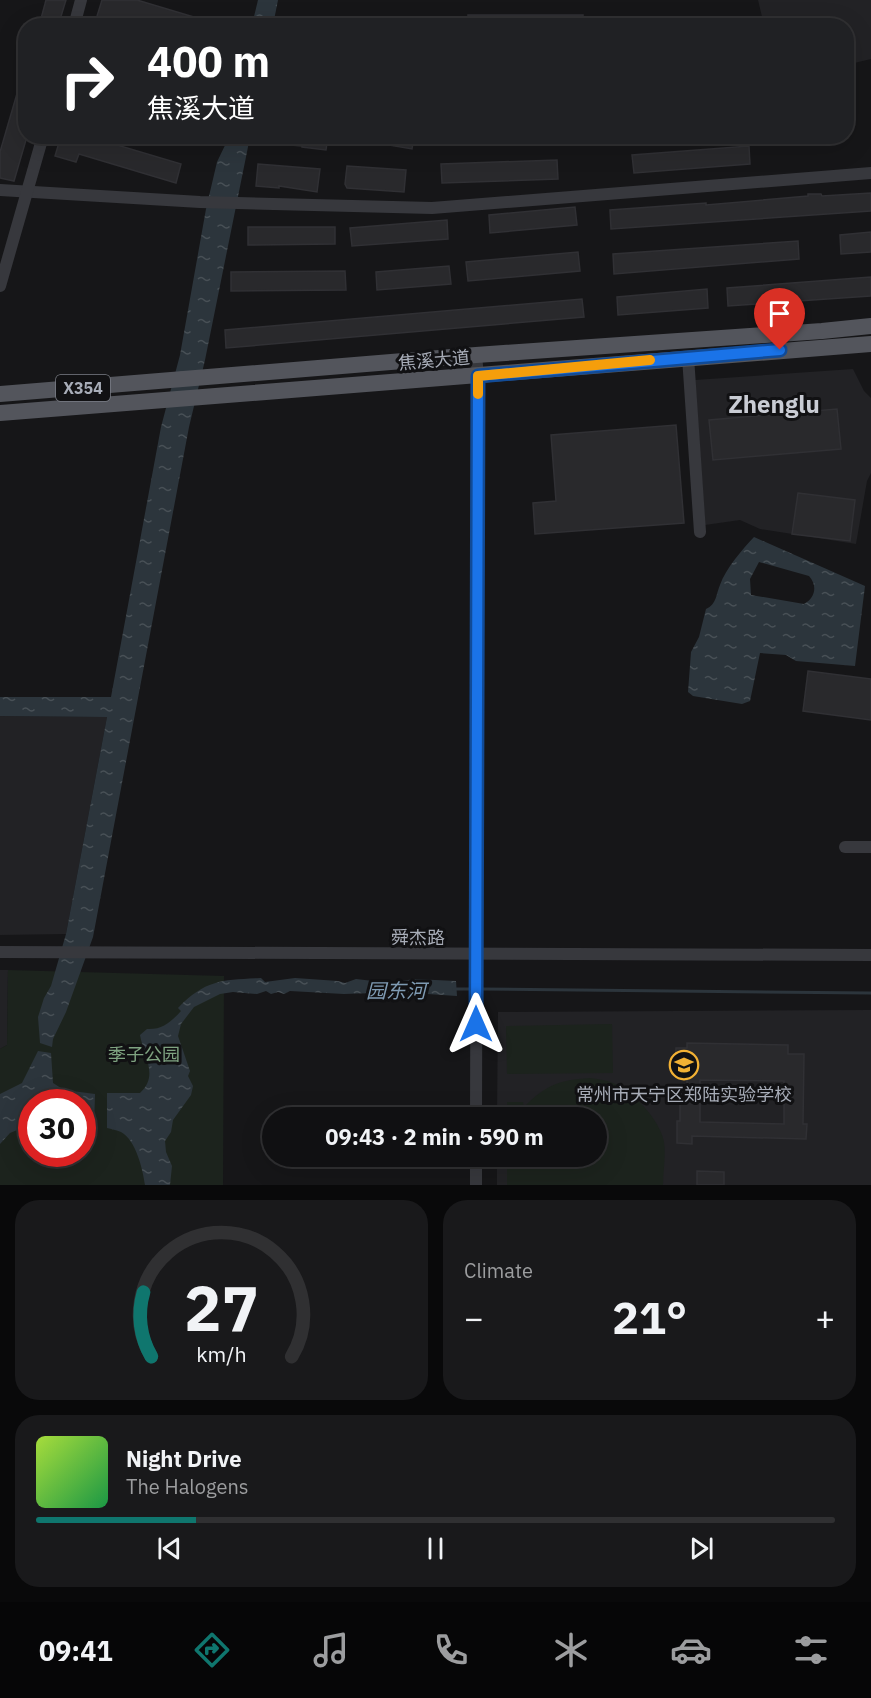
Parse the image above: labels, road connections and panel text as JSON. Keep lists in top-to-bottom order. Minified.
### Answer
{"streets":{"main road":["焦溪大道","X354"],"street":["舜杰路"]},"districts":["Zhenglu"],"water":["园东河"],"parks":["季子公园"],"places":{"school or university":["常州市天宁区郑陆实验学校"]},"page":{"turn":["400 m","焦溪大道"],"limit":"30","trip":"09:43 · 2 min · 590 m","tile":"Climate","heat":["−","21°","+"],"song":["Night Drive","The Halogens"],"tabs":"09:41","gauge":["27","km/h"]}}
